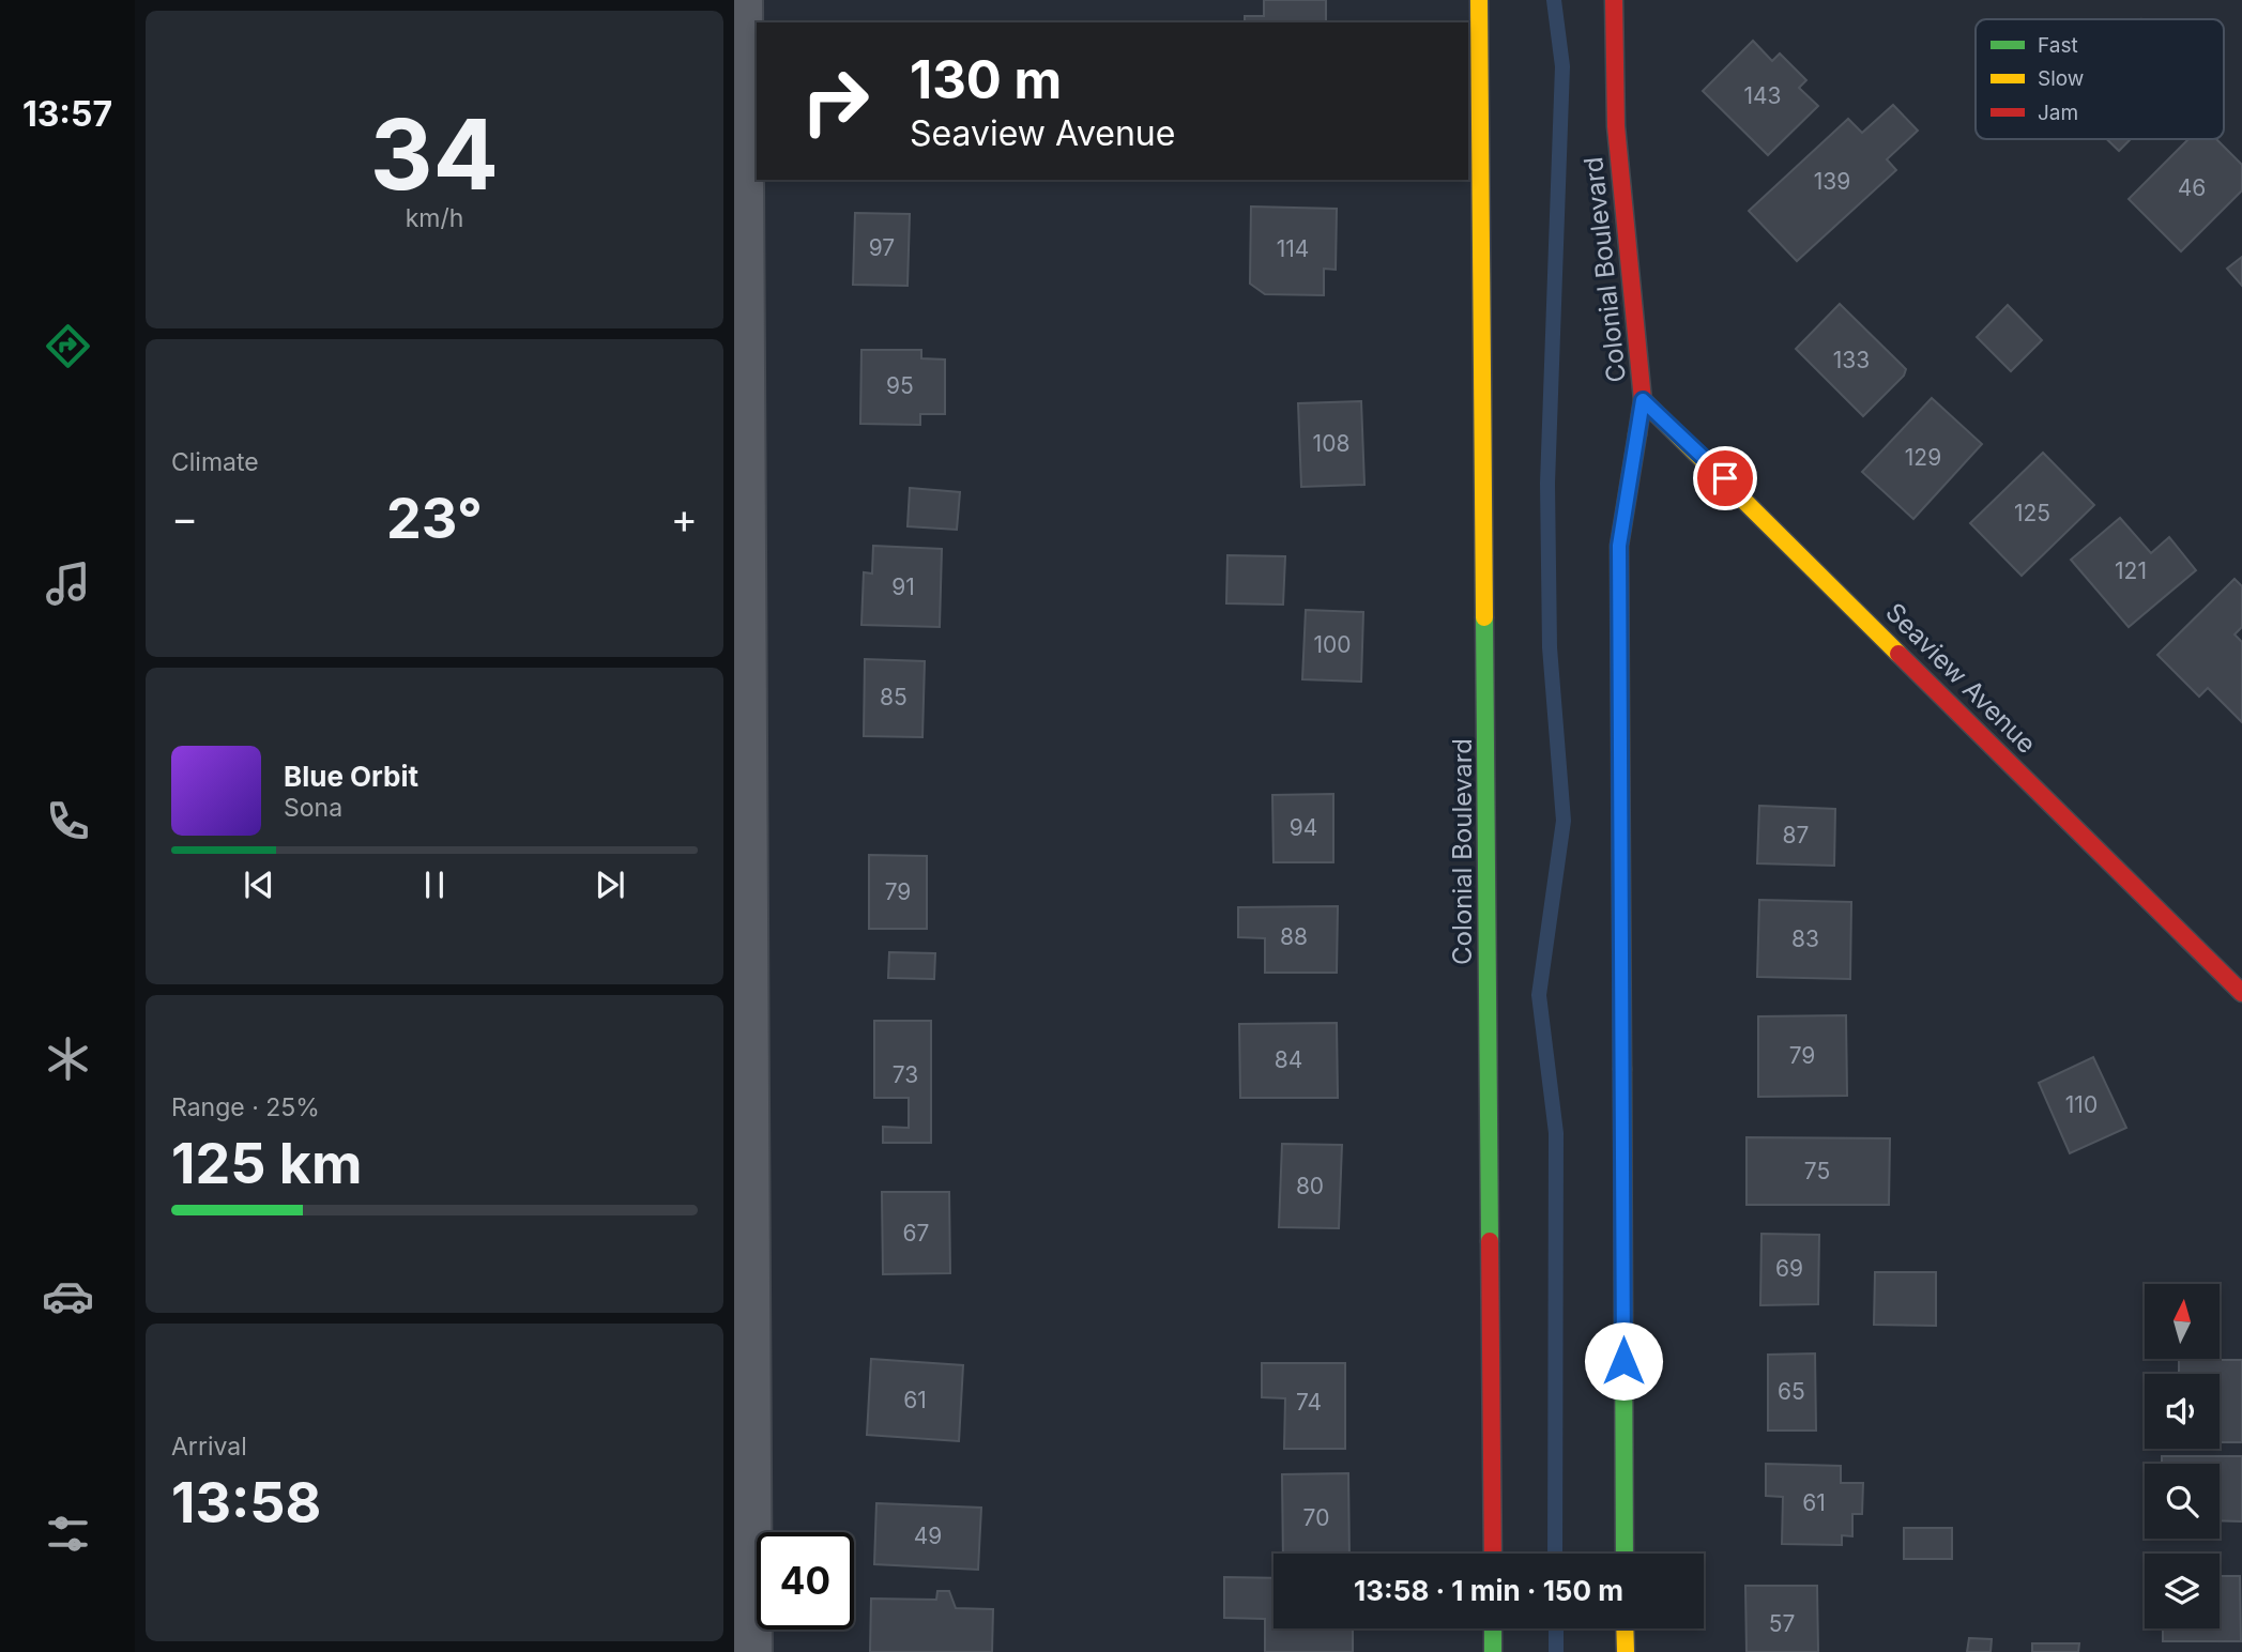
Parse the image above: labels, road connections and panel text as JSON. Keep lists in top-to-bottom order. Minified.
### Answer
{"streets":{"street":["Colonial Boulevard","Seaview Avenue"]},"crossings":[["Colonial Boulevard","Seaview Avenue"]],"house_numbers":["143","139","46","97","114","133","95","108","129","125","121","91","100","85","94","87","79","88","83","79","84","73","110","75","80","67","69","65","61","74","61","70","49","57"],"legend":["Fast","Slow","Jam"],"north":"top","page":{"tabs":"13:57","tile":[["34","km/h"],"Climate",["Range · 25%","125 km"],["Arrival","13:58"]],"turn":["130 m","Seaview Avenue"],"heat":["−","23°","+"],"song":["Blue Orbit","Sona"],"limit":"40","trip":"13:58 · 1 min · 150 m"}}
